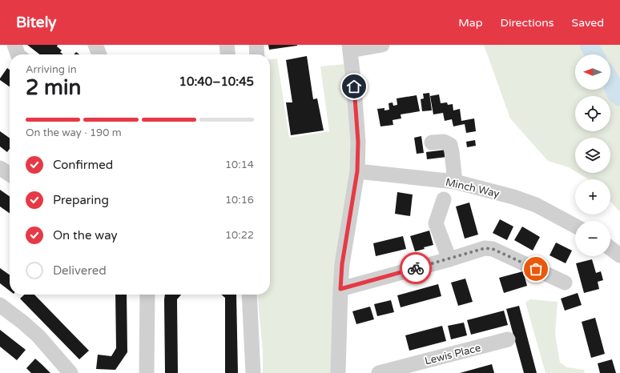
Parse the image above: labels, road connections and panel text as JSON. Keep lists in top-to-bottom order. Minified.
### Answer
{"streets":{"street":["Minch Way","Lewis Place"]},"north":"left","page":{"header":"Bitely","nav":["Map","Directions","Saved"],"map_buttons":["+","−"],"heading":["2 min","Arriving in","10:40–10:45"],"bar":"On the way · 190 m","list":[["Confirmed","10:14"],["Preparing","10:16"],["On the way","10:22"],"Delivered"]}}
